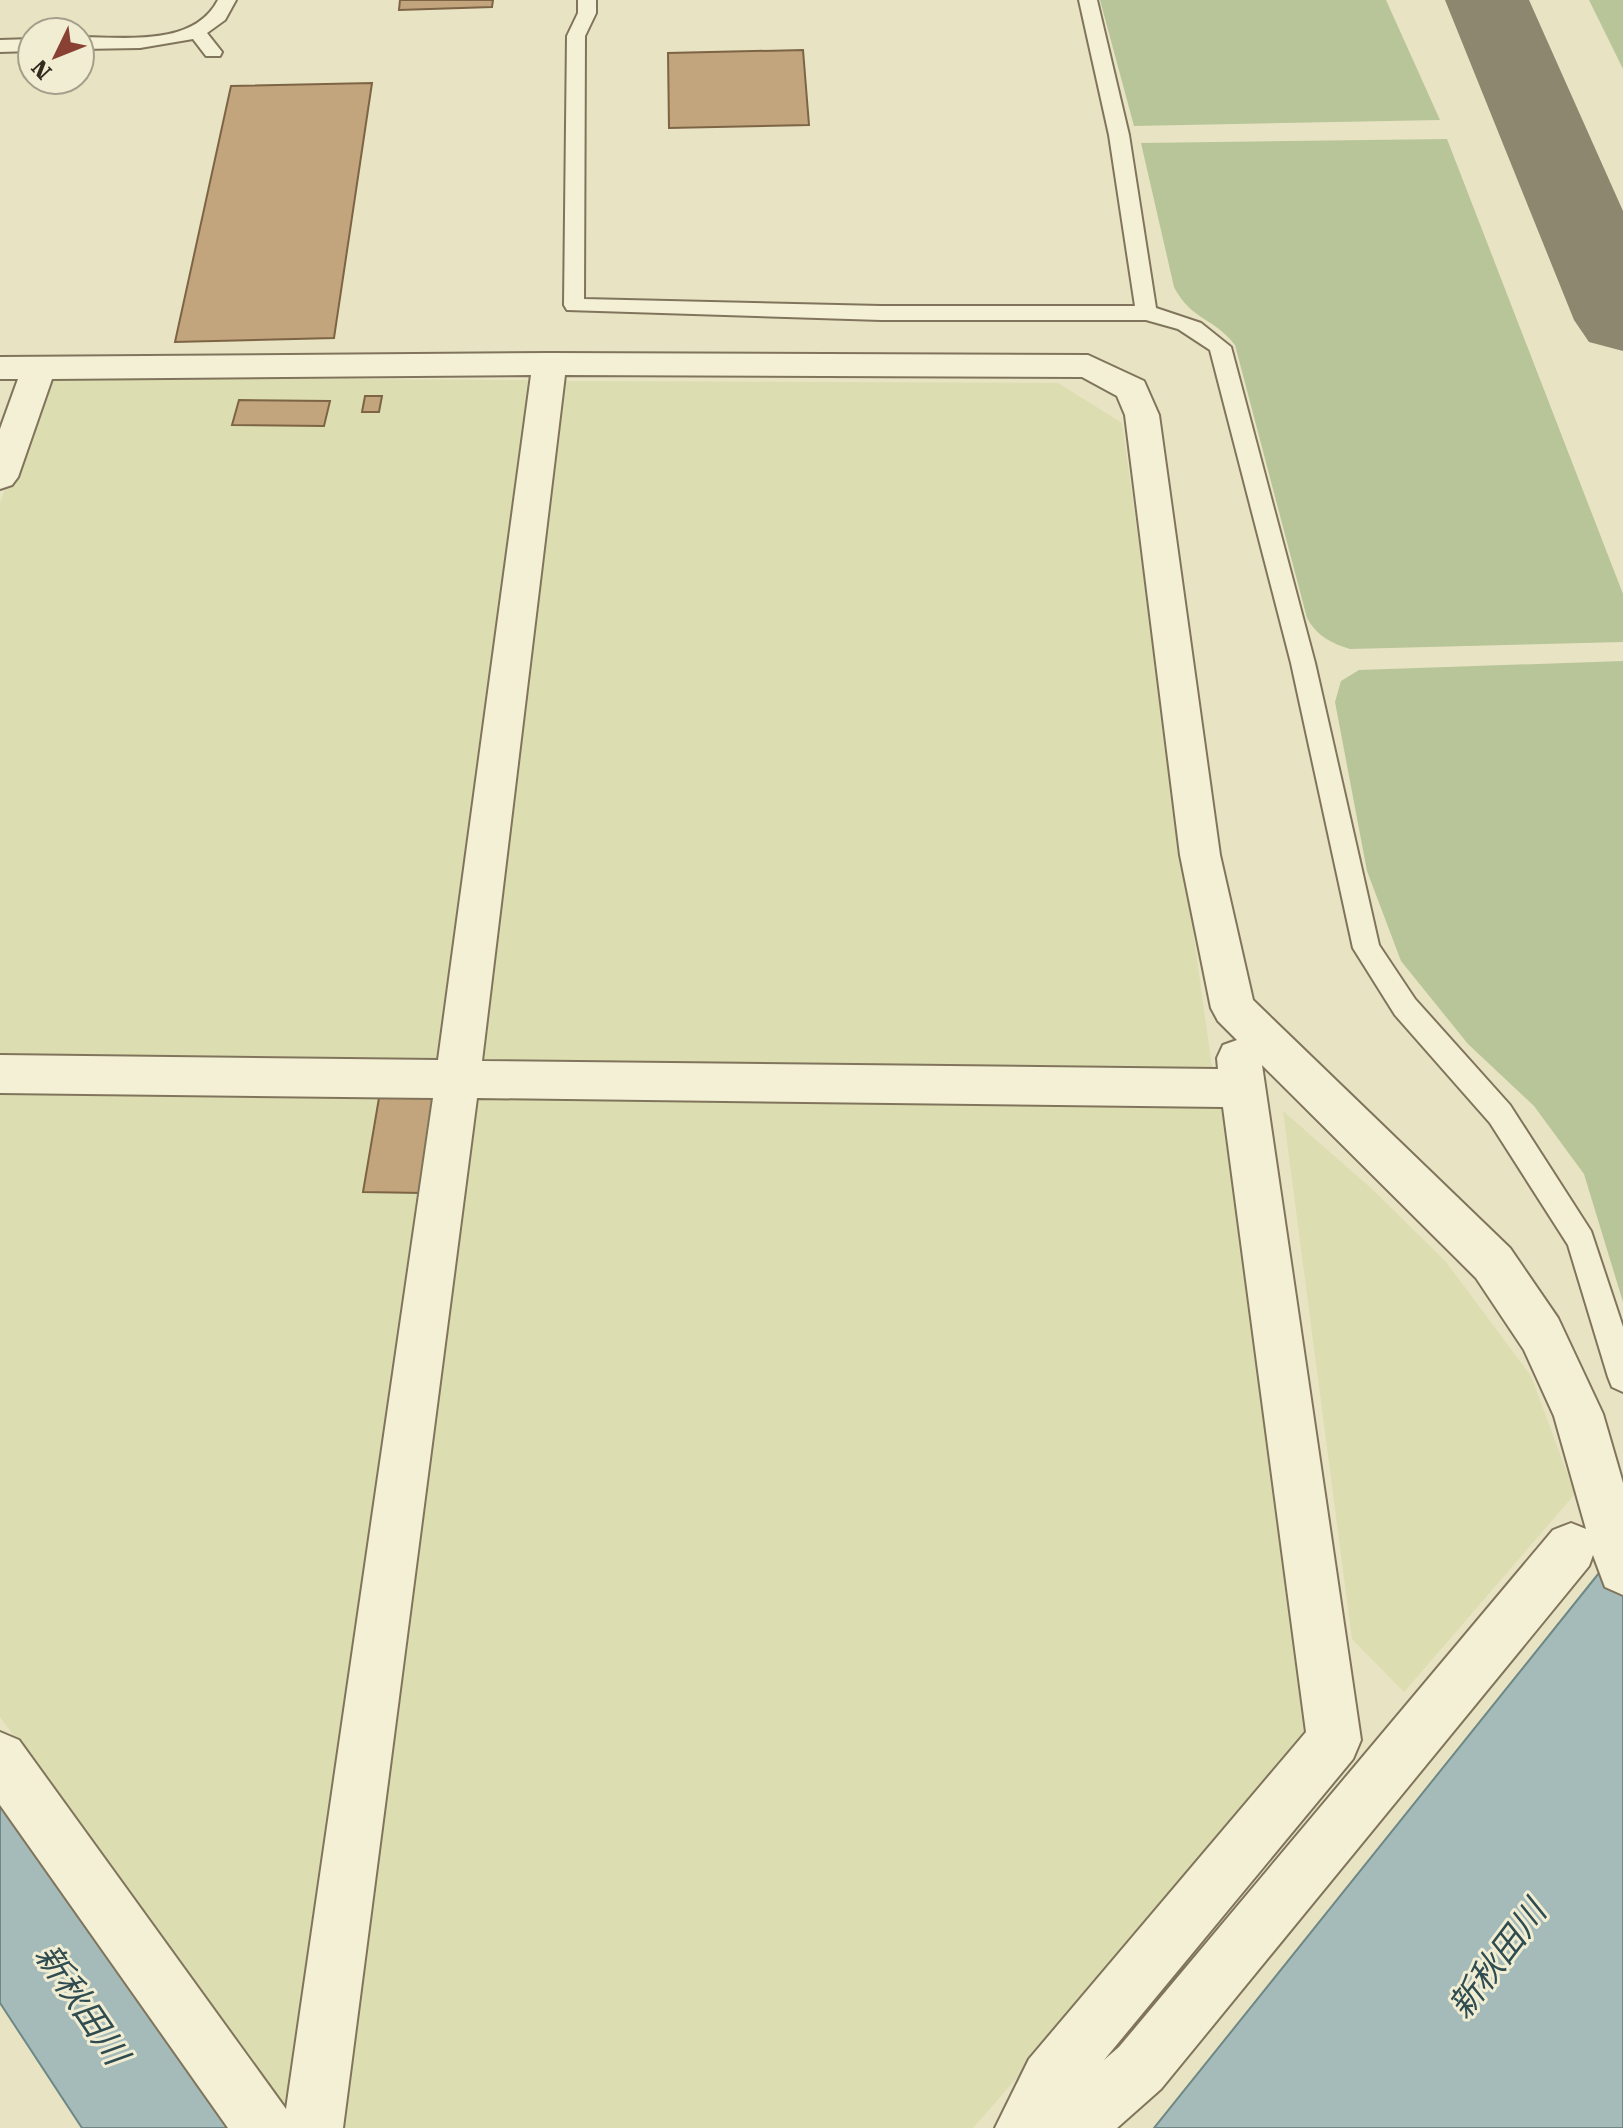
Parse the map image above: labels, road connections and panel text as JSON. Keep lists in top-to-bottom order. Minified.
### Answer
{"water":["新秋田川"],"north":"bottom left"}
